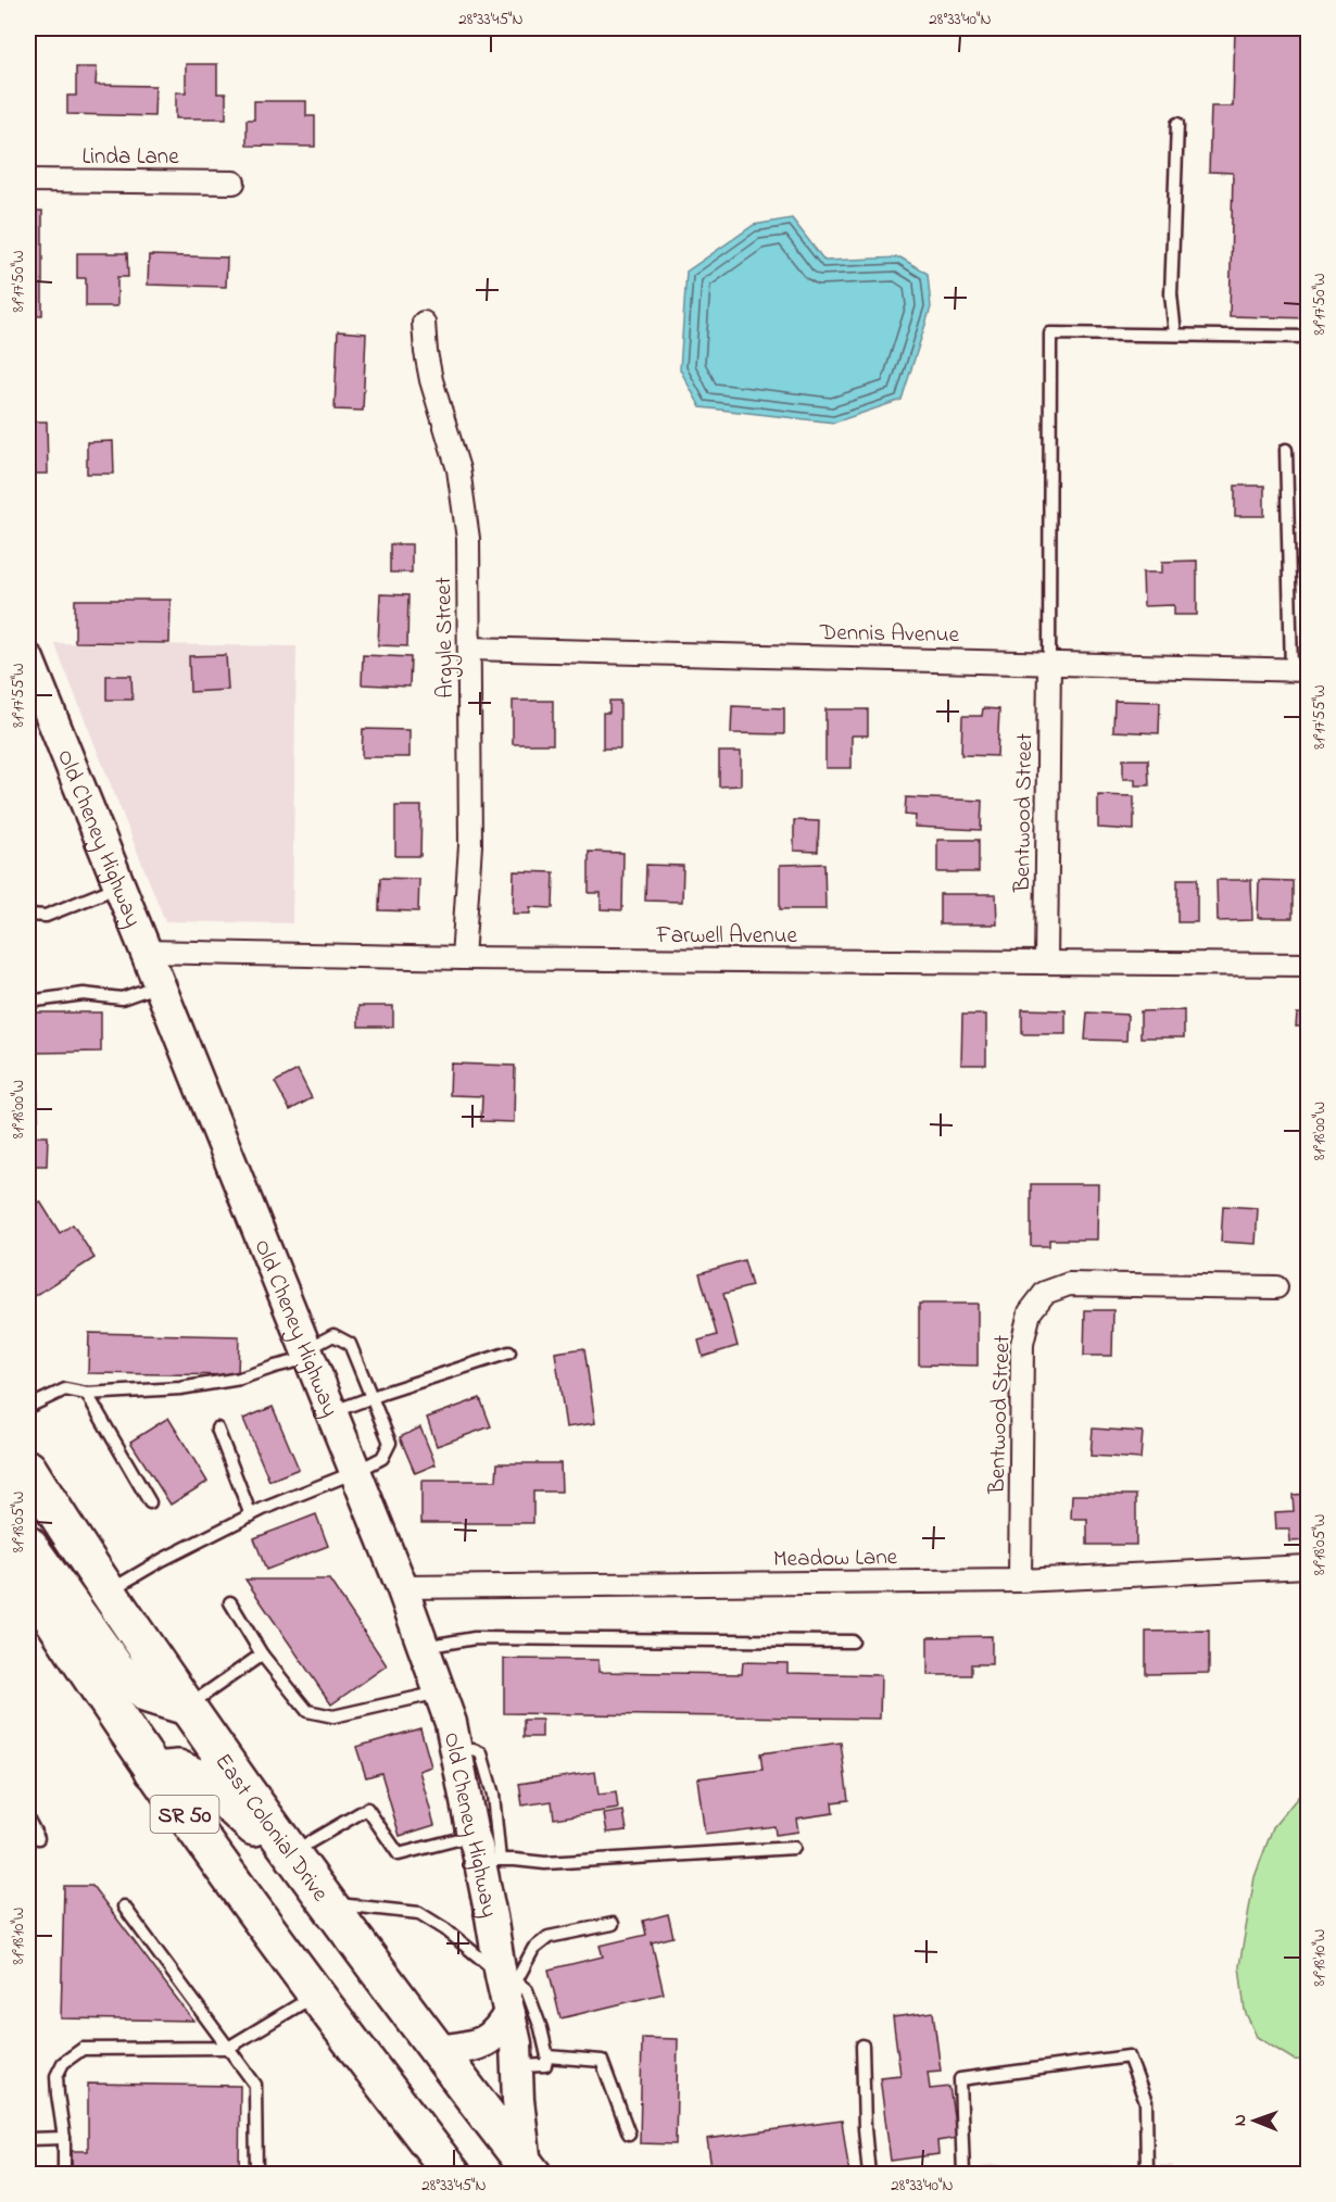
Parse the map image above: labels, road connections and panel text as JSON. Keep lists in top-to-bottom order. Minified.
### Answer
{"streets":{"highway":["SR 50","East Colonial Drive"],"street":["Linda Lane","Dennis Avenue","Argyle Street","Bentwood Street","Old Cheney Highway","Farwell Avenue","Meadow Lane"]},"crossings":[["Dennis Avenue","Argyle Street"],["Dennis Avenue","Bentwood Street"],["Argyle Street","Farwell Avenue"],["Bentwood Street","Farwell Avenue"],["Bentwood Street","Meadow Lane"],["Old Cheney Highway","Farwell Avenue"],["Old Cheney Highway","Meadow Lane"],["Old Cheney Highway","East Colonial Drive"]],"north":"left","coordinates":["28°33'45\"N","28°33'40\"N","81°17'50\"W","81°17'55\"W","81°18'00\"W","81°18'05\"W","81°18'10\"W"]}
